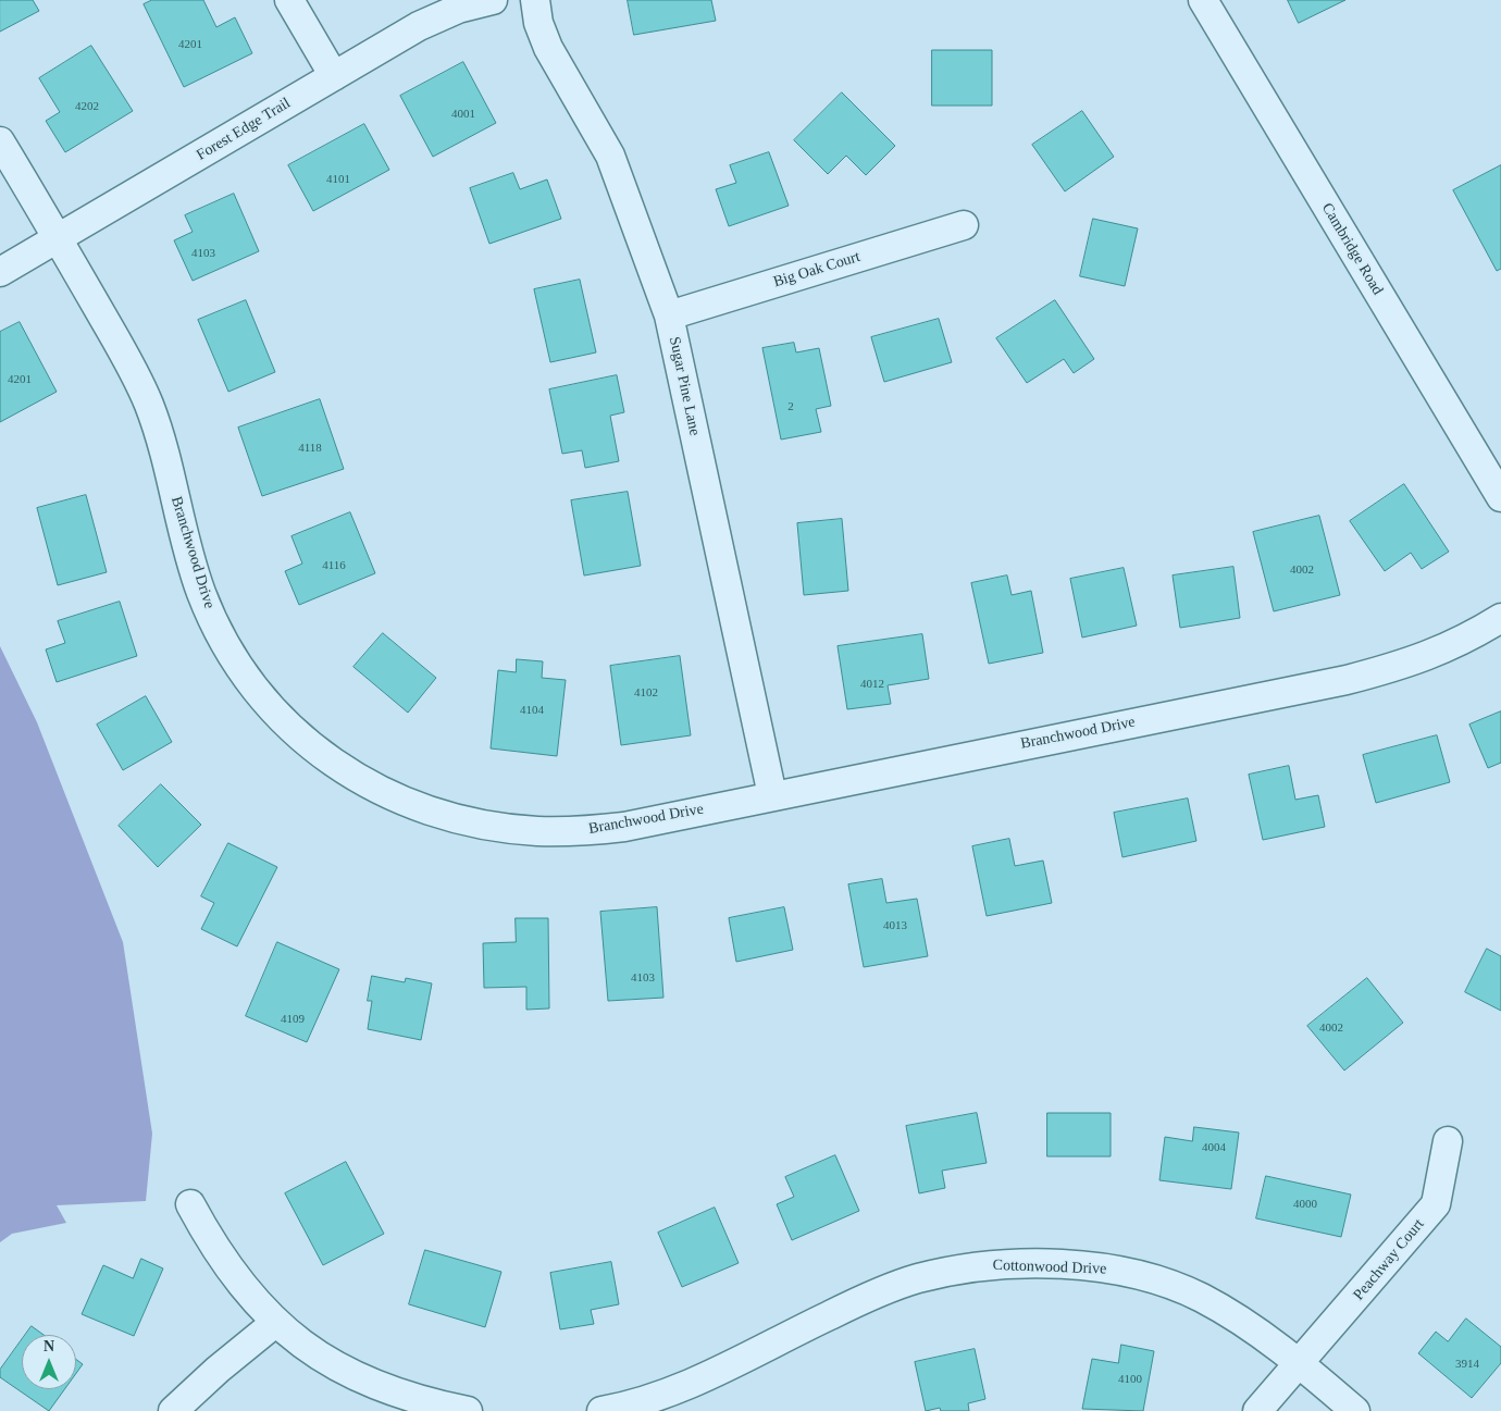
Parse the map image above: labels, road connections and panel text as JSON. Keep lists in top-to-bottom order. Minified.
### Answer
{"streets":{"street":["Forest Edge Trail","Cambridge Road","Big Oak Court","Sugar Pine Lane","Branchwood Drive","Peachway Court","Cottonwood Drive"]},"crossings":[["Forest Edge Trail","Branchwood Drive"],["Big Oak Court","Sugar Pine Lane"],["Sugar Pine Lane","Branchwood Drive"],["Peachway Court","Cottonwood Drive"]],"house_numbers":["4201","4202","4001","4101","4103","4201","2","4118","4116","4002","4012","4102","4104","4013","4103","4109","4002","4004","4000","3914","4100"],"north":"top"}
